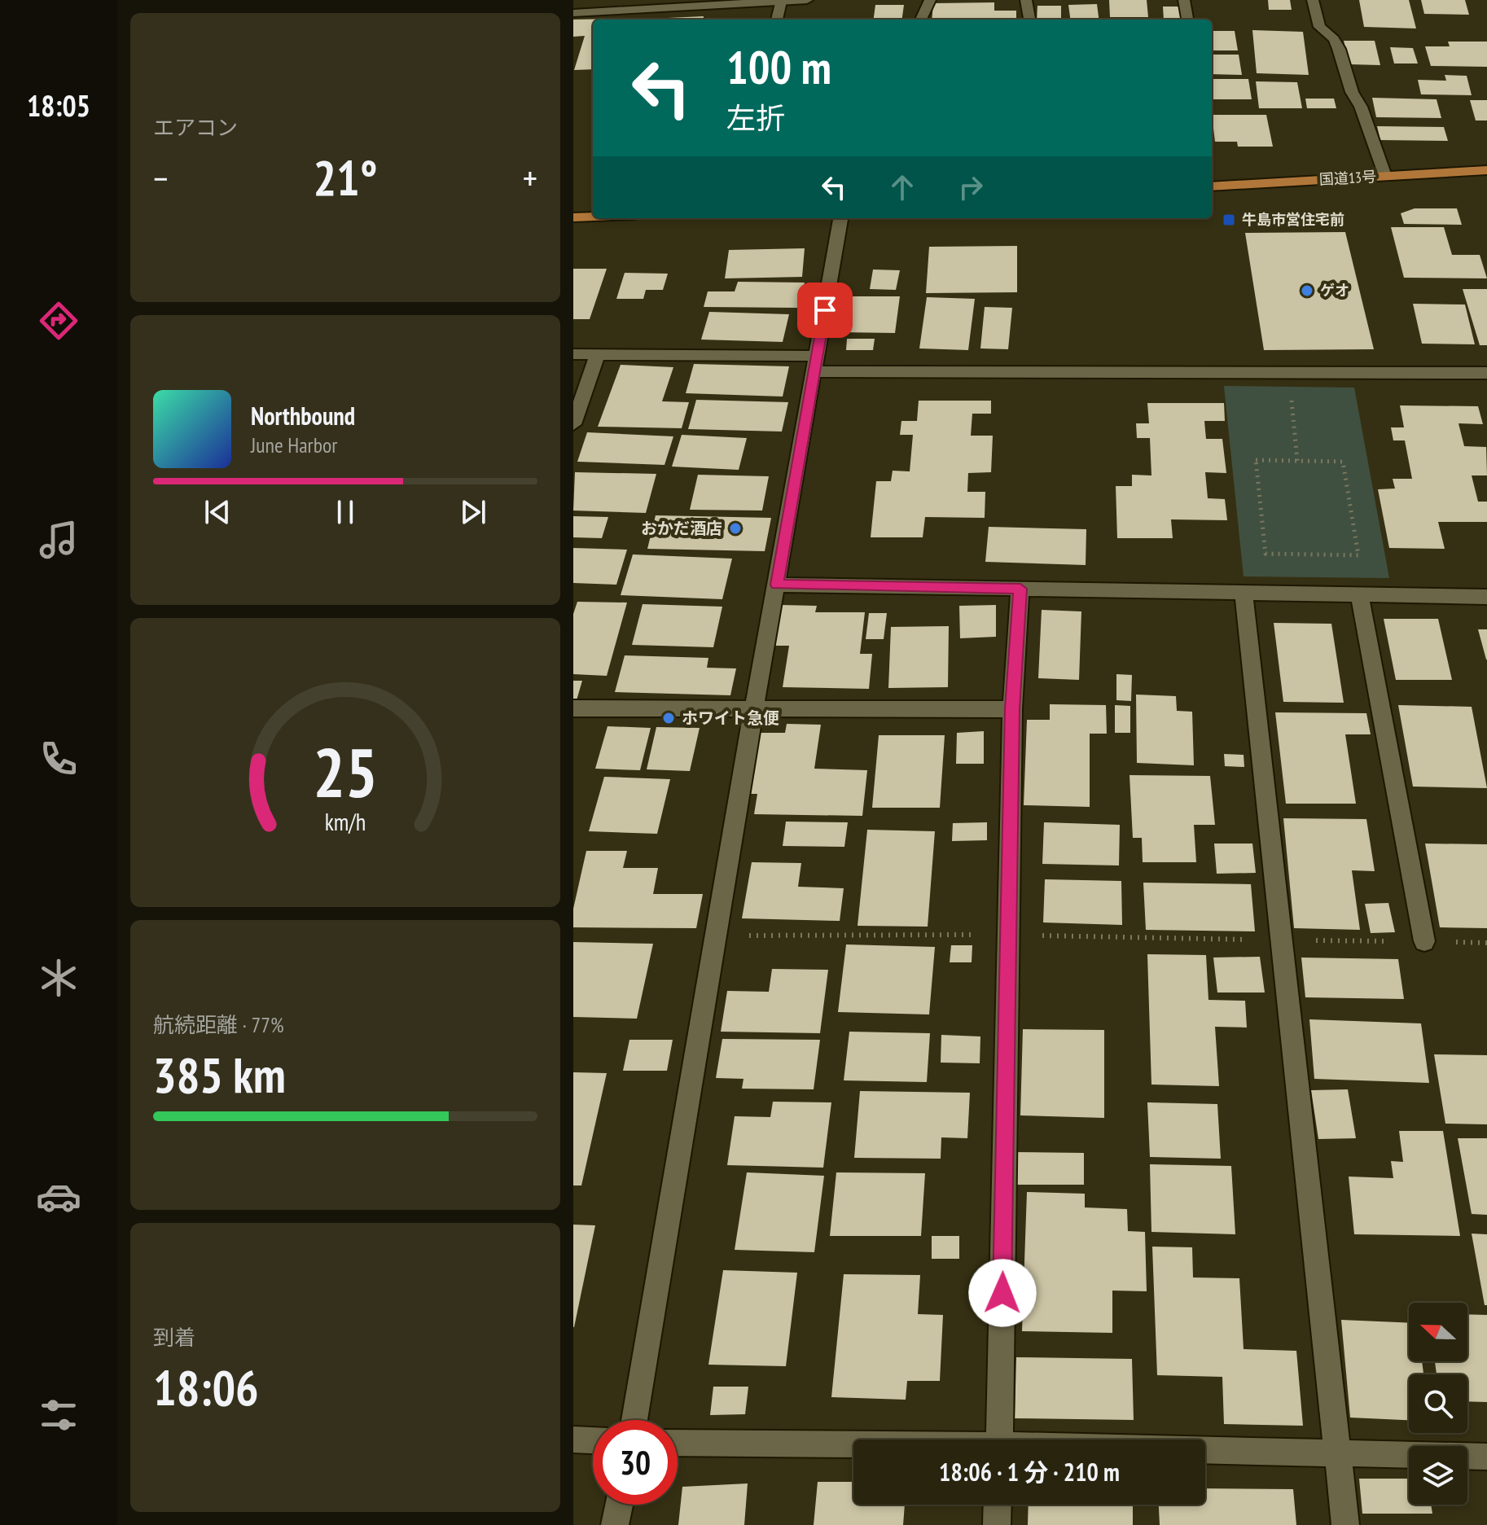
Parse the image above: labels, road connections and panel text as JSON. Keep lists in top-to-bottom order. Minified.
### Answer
{"streets":{"highway":["国道13号"]},"places":{"transit":["牛島市営住宅前"],"other":["ゲオ","おかだ酒店","ホワイト急便"]},"north":"left","page":{"tabs":"18:05","tile":["エアコン",["航続距離 · 77%","385 km"],["到着","18:06"]],"turn":["100 m","左折"],"heat":["−","21°","+"],"song":["Northbound","June Harbor"],"limit":"30","trip":"18:06 · 1 分 · 210 m","gauge":["25","km/h"]}}
